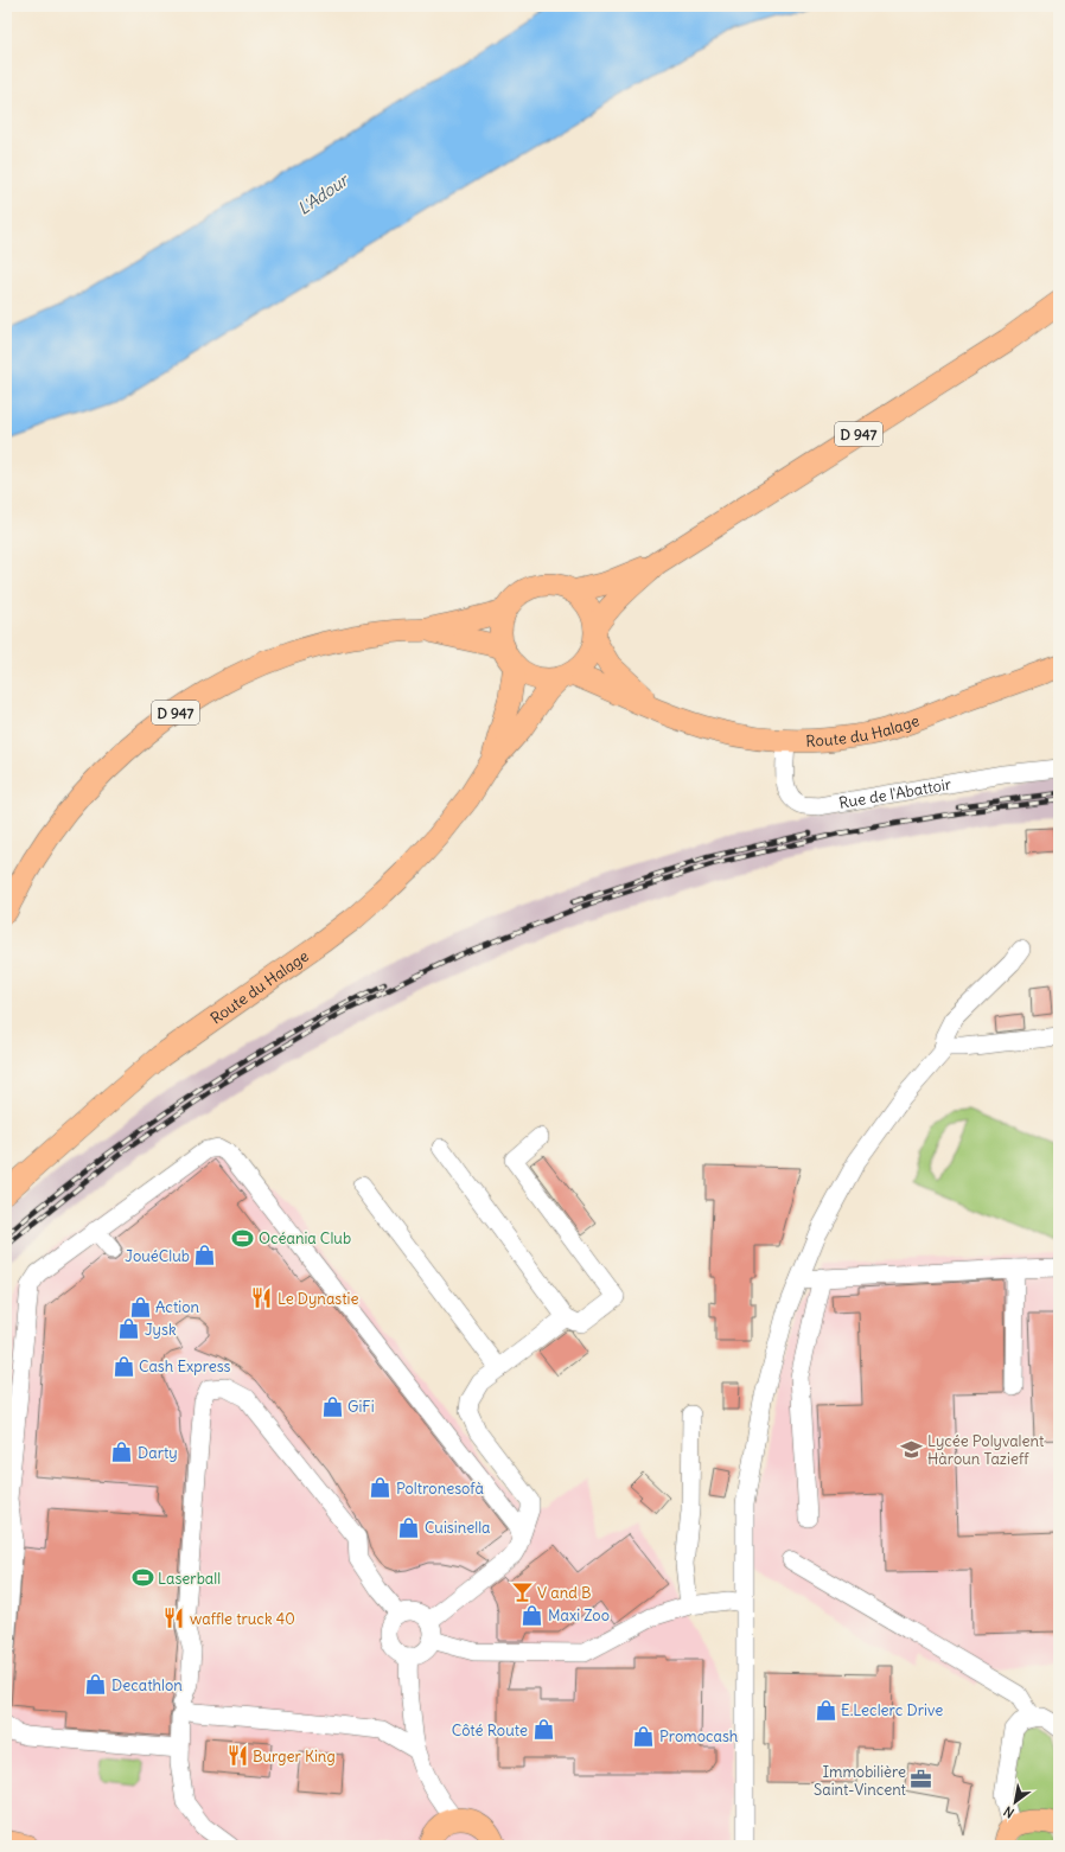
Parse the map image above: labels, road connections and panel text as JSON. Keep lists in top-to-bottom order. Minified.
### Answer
{"streets":{"main road":["D 947","Route du Halage"],"street":["Rue de l'Abattoir"]},"crossings":[["D 947","Route du Halage"],["Route du Halage","Rue de l'Abattoir"]],"water":["L'Adour"],"places":{"sports":["Océania Club","Laserball"],"shop":["JouéClub","Action","Jysk","Cash Express","GiFi","Darty","Poltronesofà","Cuisinella","Maxi Zoo","Decathlon","E.Leclerc Drive","Côté Route","Promocash"],"restaurant":["Le Dynastie","waffle truck 40","Burger King"],"school or university":["Lycée Polyvalent Hàroun Tazieff"],"bar":["V and B"],"office":["Immobilière Saint-Vincent"]},"north":"bottom left"}
